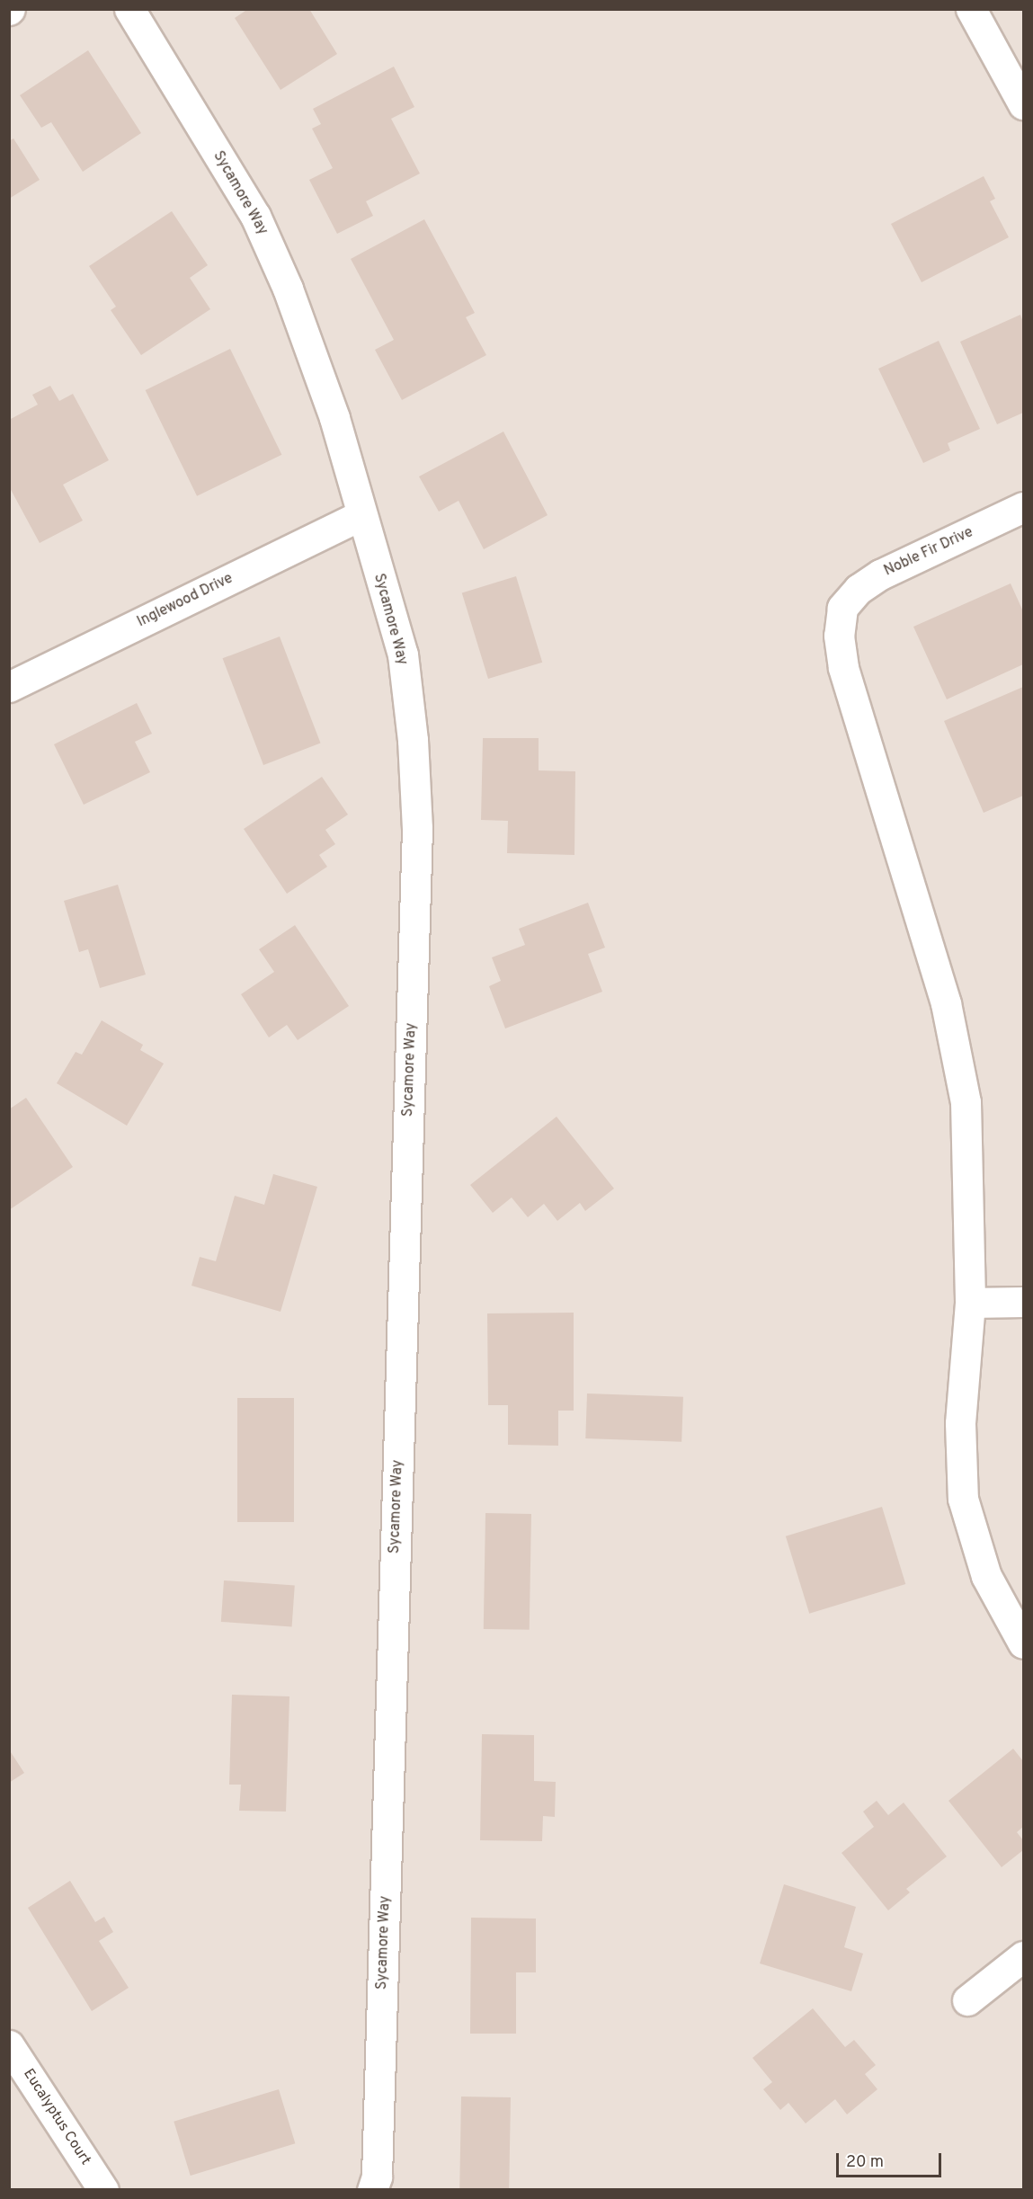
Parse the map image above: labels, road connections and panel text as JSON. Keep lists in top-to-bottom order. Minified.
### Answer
{"streets":{"street":["Sycamore Way","Noble Fir Drive","Inglewood Drive","Eucalyptus Court"]},"crossings":[["Sycamore Way","Inglewood Drive"]],"scale_bar":"20 m"}
